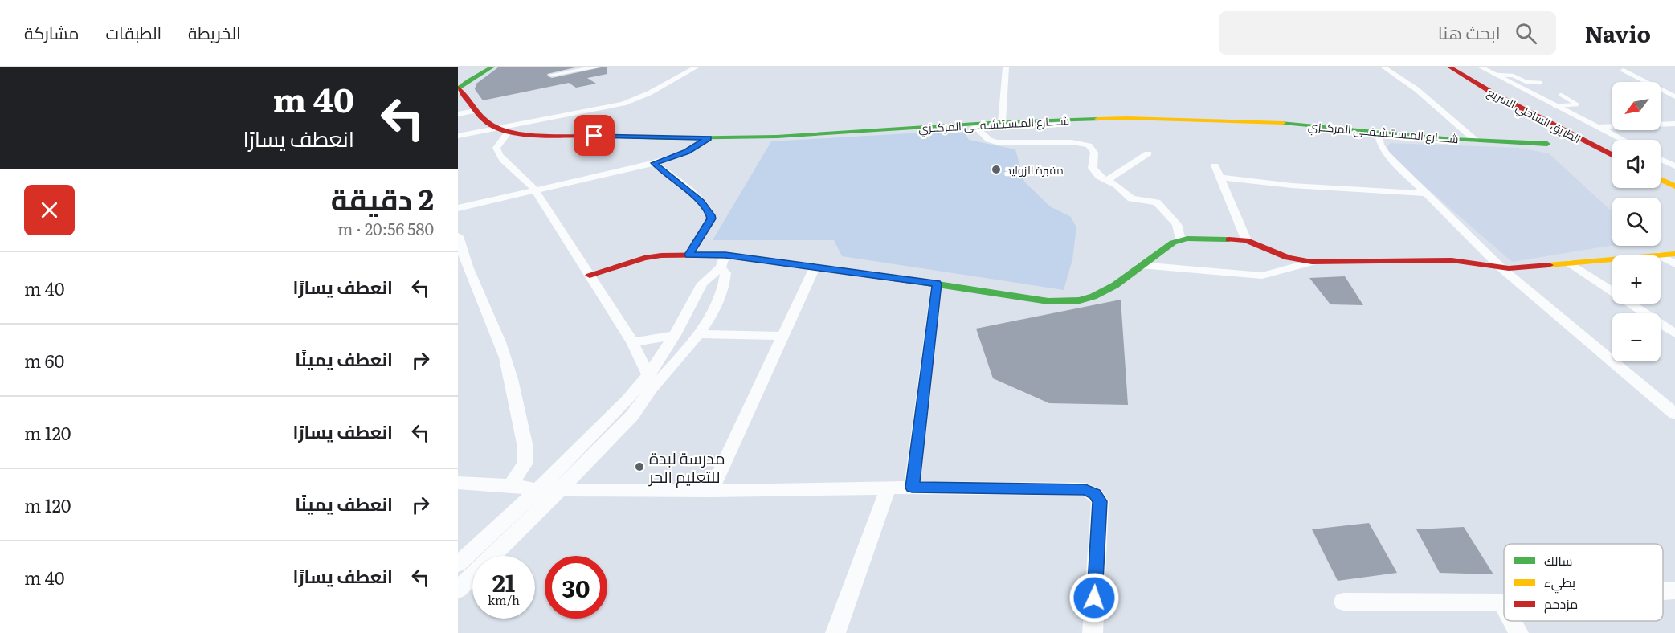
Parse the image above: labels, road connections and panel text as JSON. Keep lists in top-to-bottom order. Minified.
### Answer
{"streets":{"main road":["الطريق الساحلي السريع","شــــارع المـسـتـشـفــى المركــزي"]},"places":["مقبرة الزوايد","مدرسة لبدة للتعليم الحر"],"legend":["سالك","بطيء","مزدحم"],"north":"bottom left","page":{"header":"Navio","search":"ابحث هنا","nav":["الخريطة","الطبقات","مشاركة"],"turn":["40 m","انعطف يسارًا"],"map_buttons":["+","−"],"heading":["2 دقيقة","580 m · 20:56"],"list":[{"name":"انعطف يسارًا","value":"40 m"},{"name":"انعطف يمينًا","value":"60 m"},{"name":"انعطف يسارًا","value":"120 m"},{"name":"انعطف يمينًا","value":"120 m"},{"name":"انعطف يسارًا","value":"40 m"}],"speed":"21 km/h","limit":"30"}}
